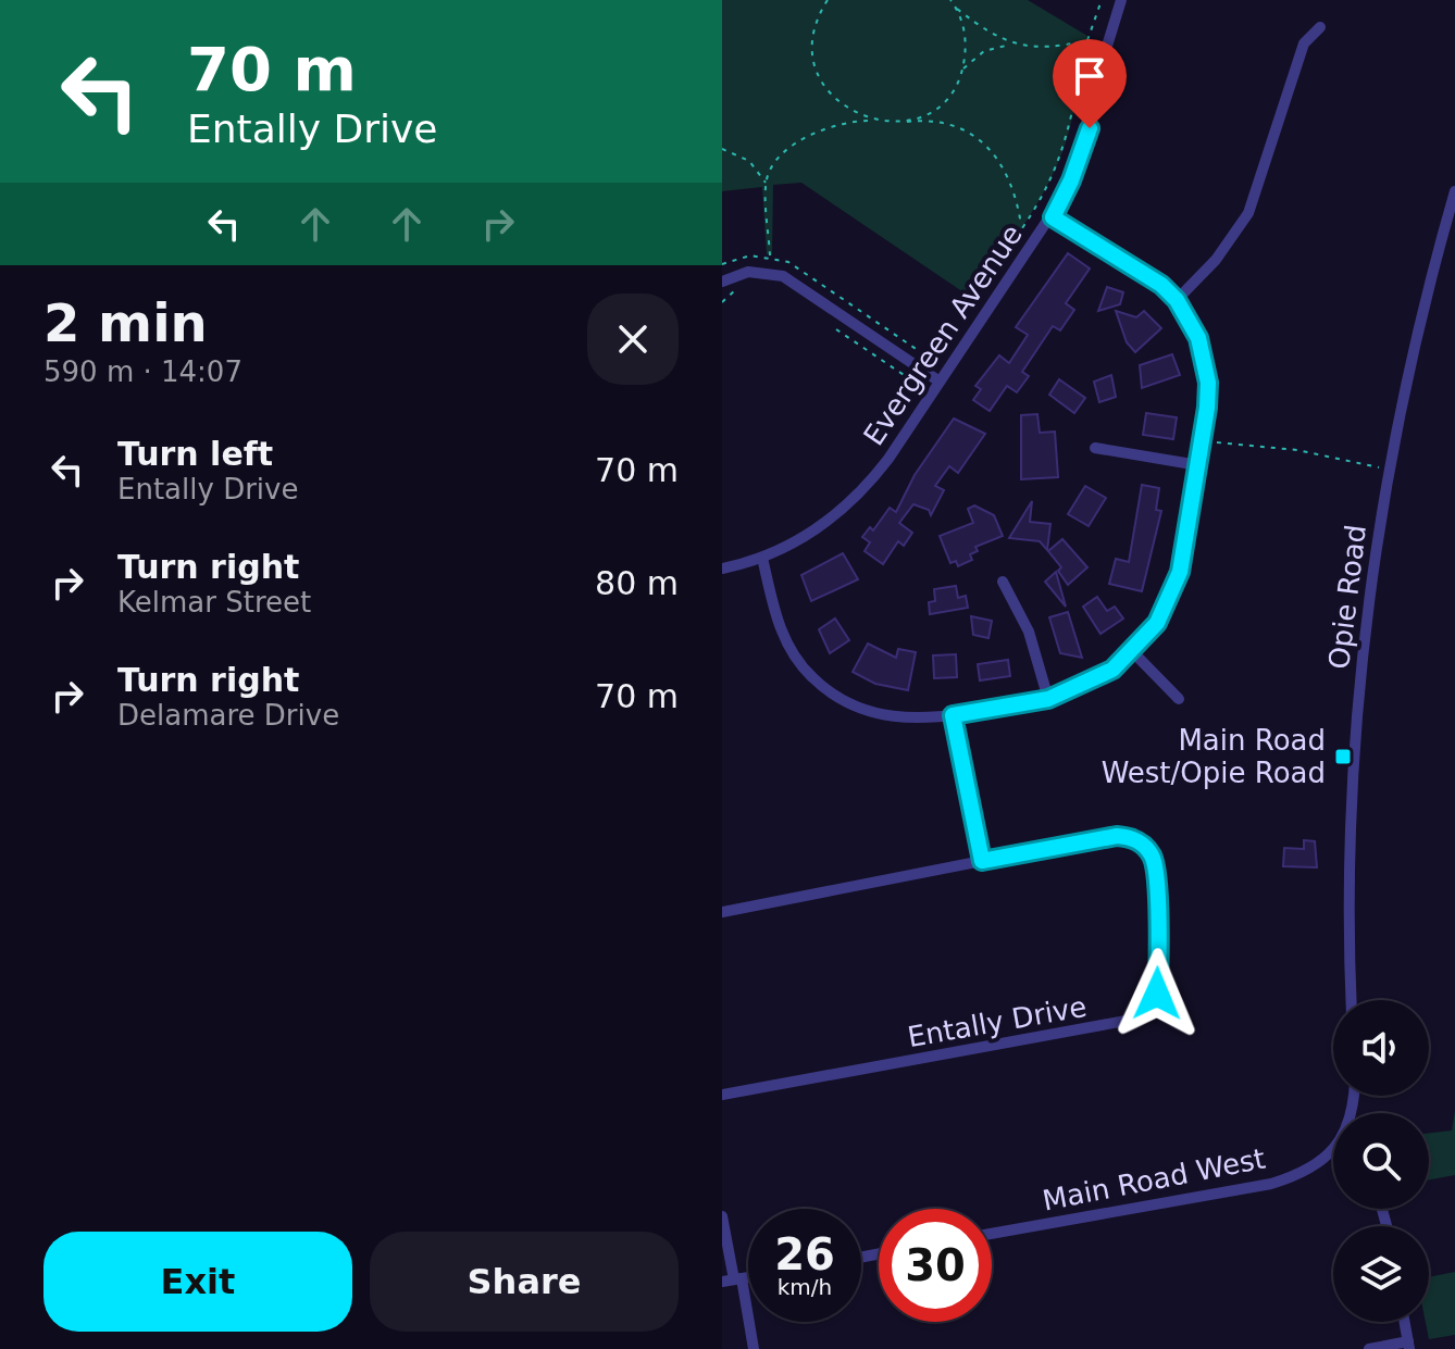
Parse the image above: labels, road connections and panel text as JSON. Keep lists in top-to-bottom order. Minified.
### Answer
{"streets":{"street":["Evergreen Avenue","Opie Road","Entally Drive","Main Road West"]},"places":{"transit":["Main Road West/Opie Road"]},"page":{"turn":["70 m","Entally Drive"],"heading":["2 min","590 m · 14:07"],"list":[{"name":"Turn left","note":"Entally Drive","value":"70 m"},{"name":"Turn right","note":"Kelmar Street","value":"80 m"},{"name":"Turn right","note":"Delamare Drive","value":"70 m"}],"speed":"26 km/h","limit":"30","buttons":["Exit","Share"]}}
